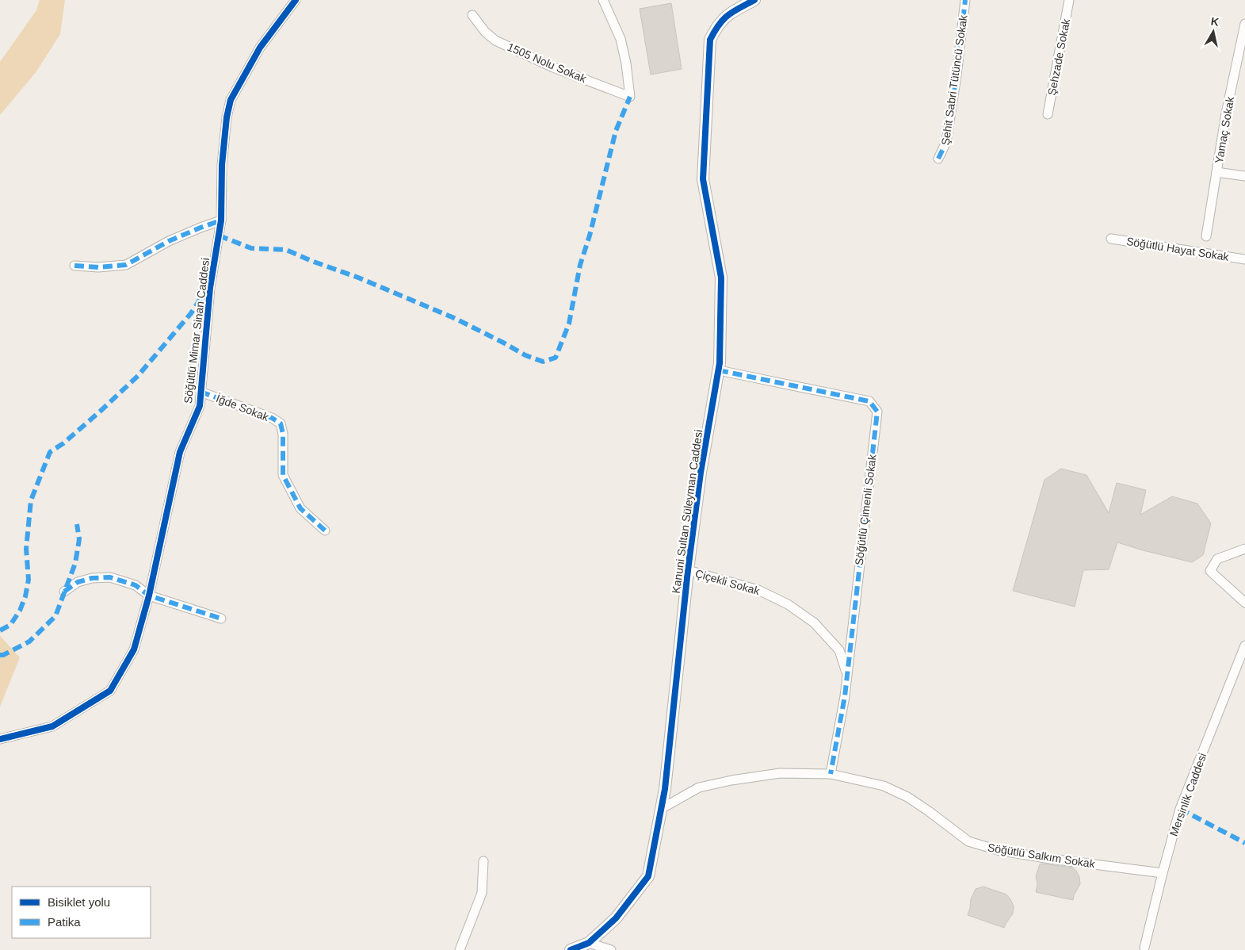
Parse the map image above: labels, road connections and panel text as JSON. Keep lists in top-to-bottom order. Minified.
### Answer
{"streets":{"street":["Şehzade Sokak","1505 Nolu Sokak","Şehit Sabri Tütüncü Sokak","Yamaç Sokak","Söğütlü Hayat Sokak","Söğütlü Mimar Sinan Caddesi","İğde Sokak","Söğütlü Çimenli Sokak","Kanuni Sultan Süleyman Caddesi","Çiçekli Sokak","Mersinlik Caddesi","Söğütlü Salkım Sokak"]},"crossings":[["Söğütlü Mimar Sinan Caddesi","İğde Sokak"],["Söğütlü Çimenli Sokak","Kanuni Sultan Süleyman Caddesi"],["Söğütlü Çimenli Sokak","Çiçekli Sokak"],["Söğütlü Çimenli Sokak","Söğütlü Salkım Sokak"],["Kanuni Sultan Süleyman Caddesi","Çiçekli Sokak"],["Kanuni Sultan Süleyman Caddesi","Söğütlü Salkım Sokak"],["Mersinlik Caddesi","Söğütlü Salkım Sokak"]],"legend":["Bisiklet yolu","Patika"],"north":"top"}
